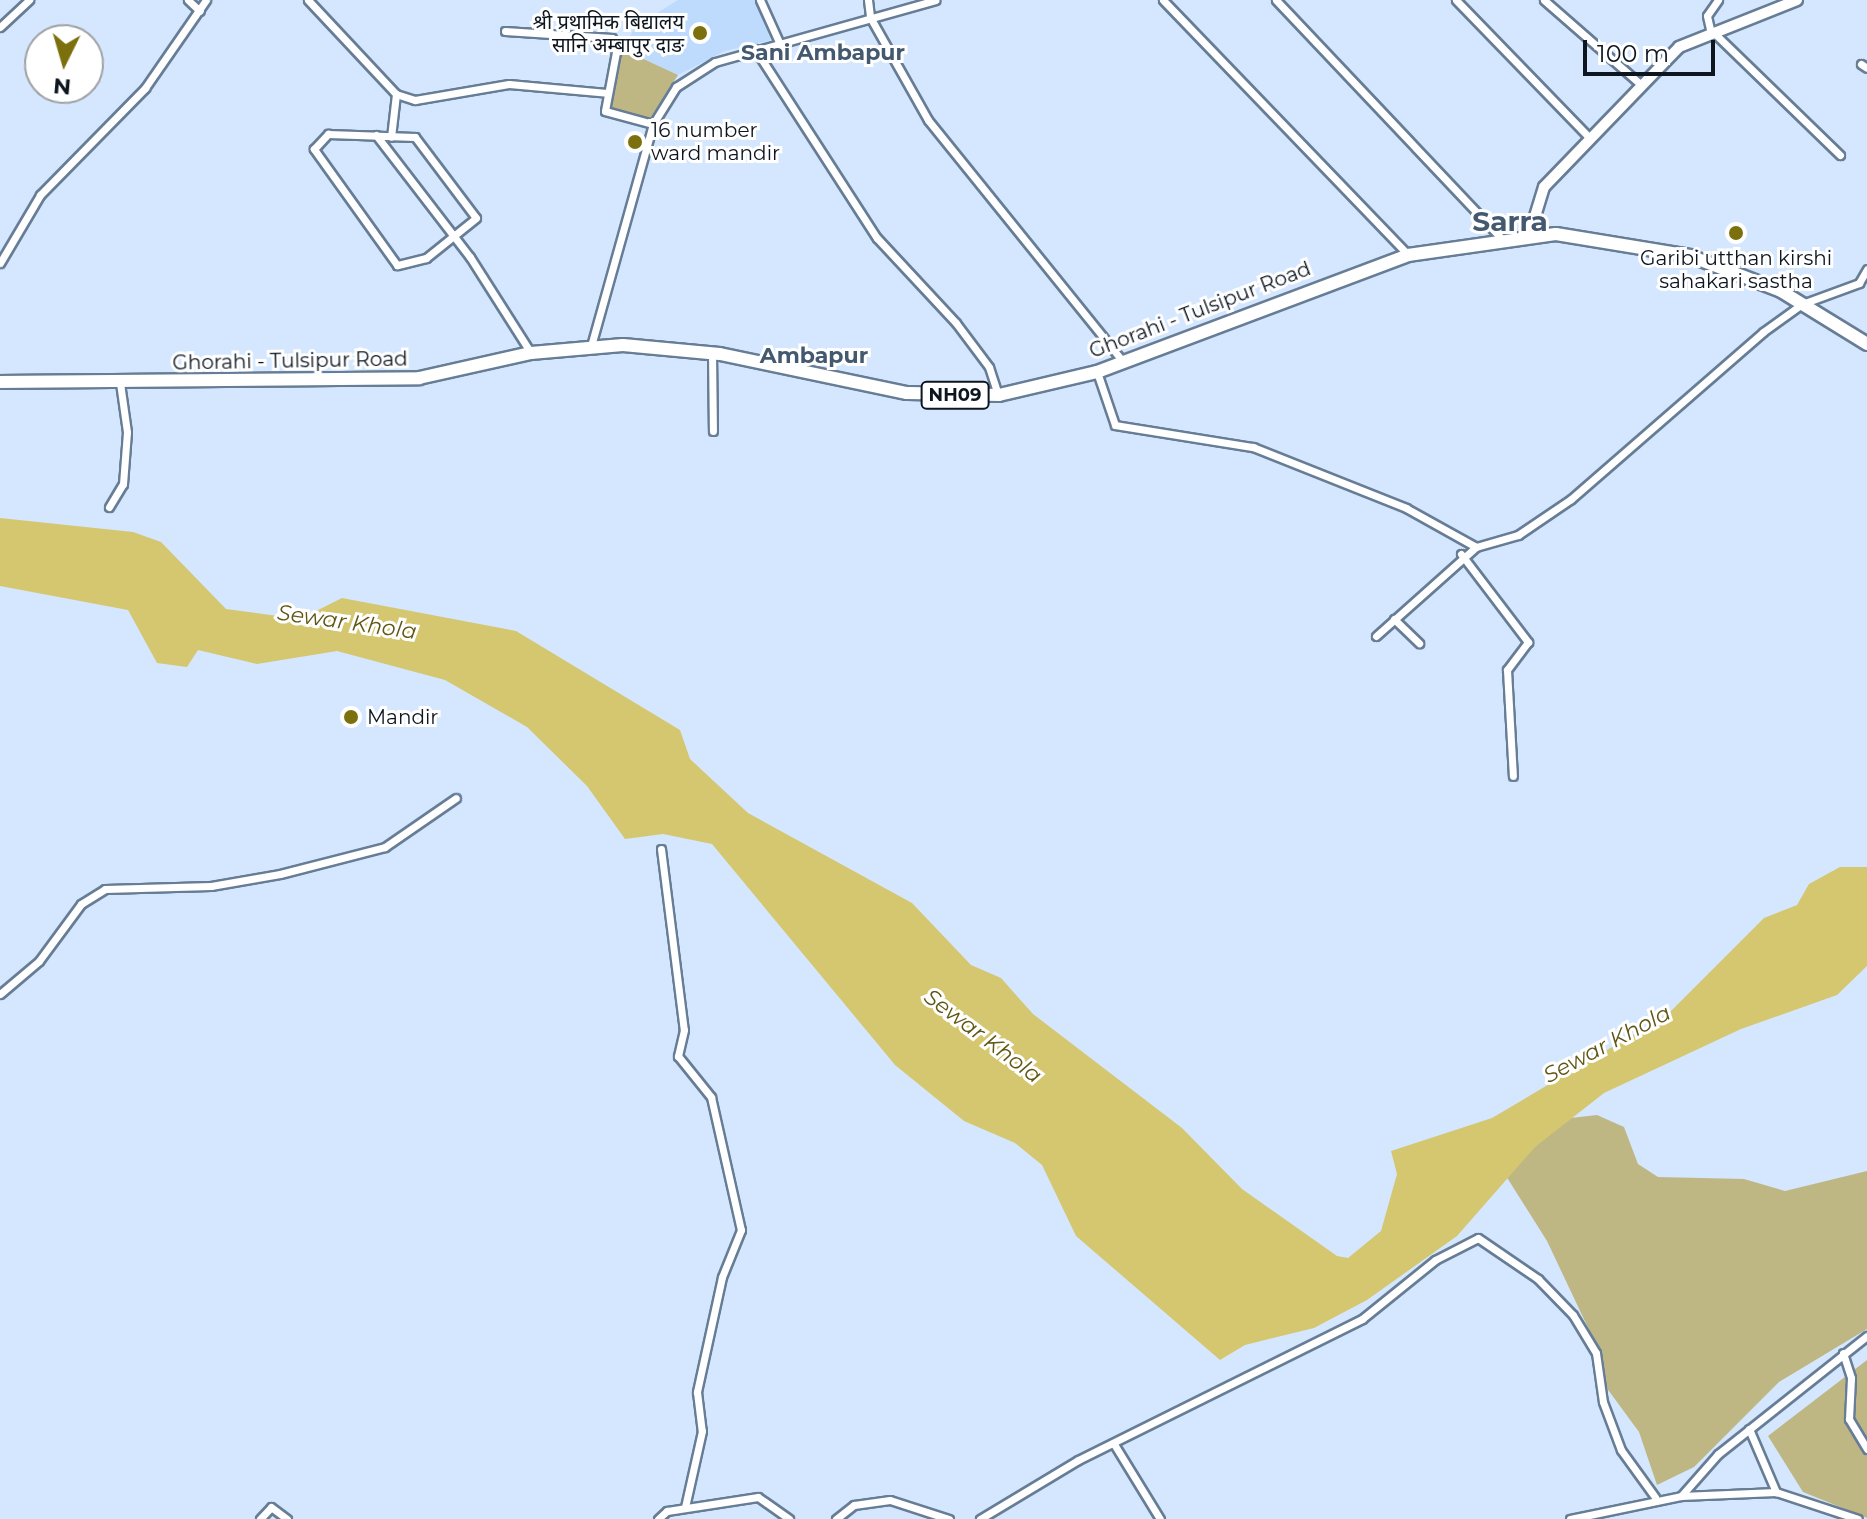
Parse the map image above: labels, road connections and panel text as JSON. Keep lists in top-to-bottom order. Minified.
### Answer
{"streets":{"main road":["Ghorahi - Tulsipur Road","NH09"]},"districts":["Sani Ambapur","Sarra","Ambapur"],"water":["Sewar Khola"],"places":["श्री प्रथामिक बिद्यालय सानि अम्बापुर दाङ","16 number ward mandir","Garibi utthan kirshi sahakari sastha","Mandir"],"scale_bar":"100 m","north":"bottom"}
